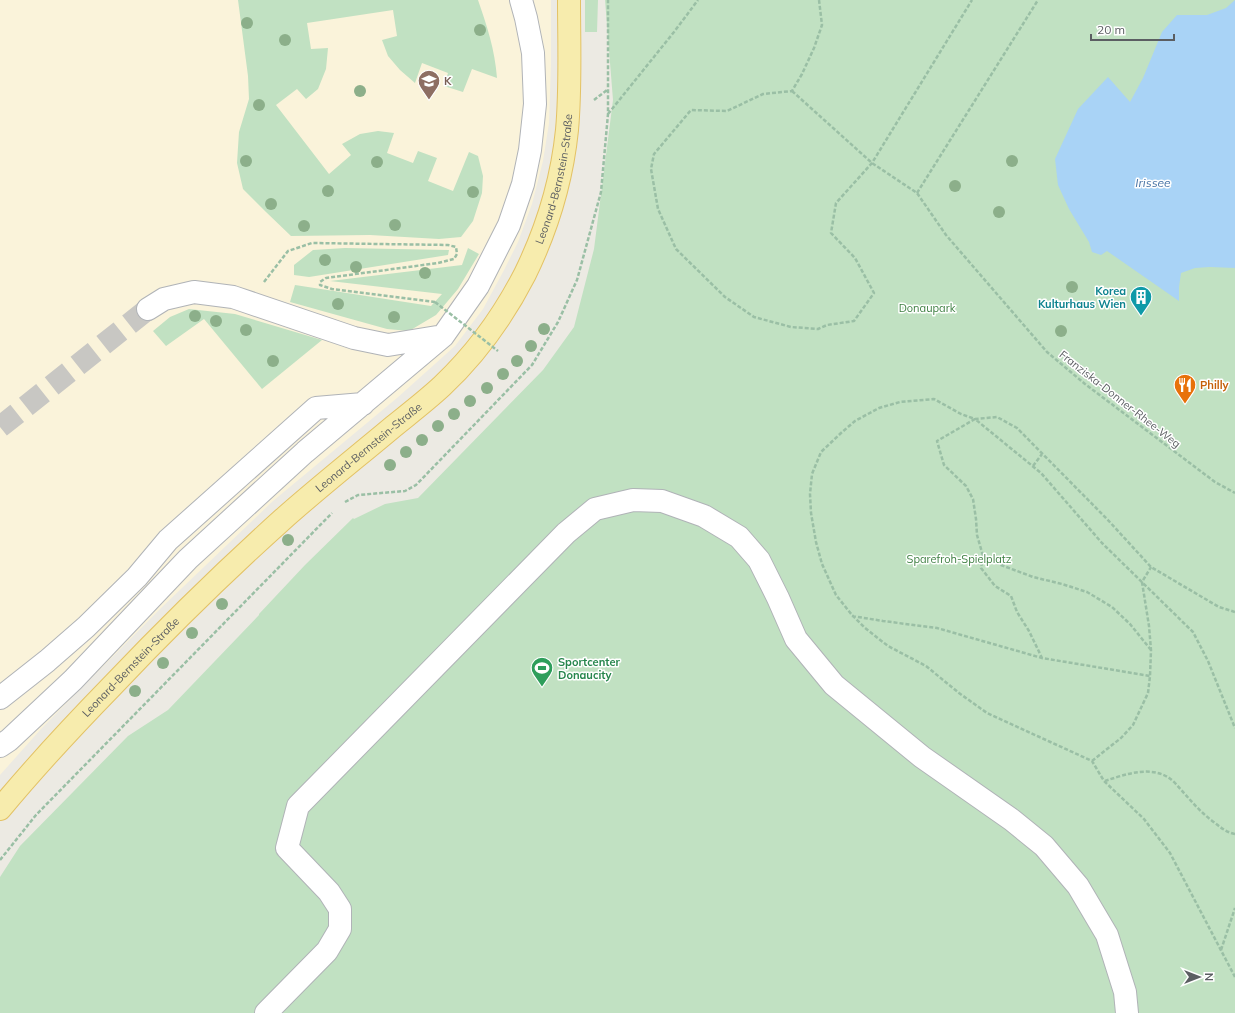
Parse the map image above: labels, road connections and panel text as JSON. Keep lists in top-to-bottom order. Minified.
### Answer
{"streets":{"main road":["Leonard-Bernstein-Straße"],"path":["Franziska-Donner-Rhee-Weg"]},"water":["Irissee"],"parks":["Donaupark","Sparefroh-Spielplatz"],"places":{"school or university":["K"],"building":["Korea Kulturhaus Wien"],"restaurant":["Philly"],"sports":["Sportcenter Donaucity"]},"scale_bar":"20 m","north":"right"}
